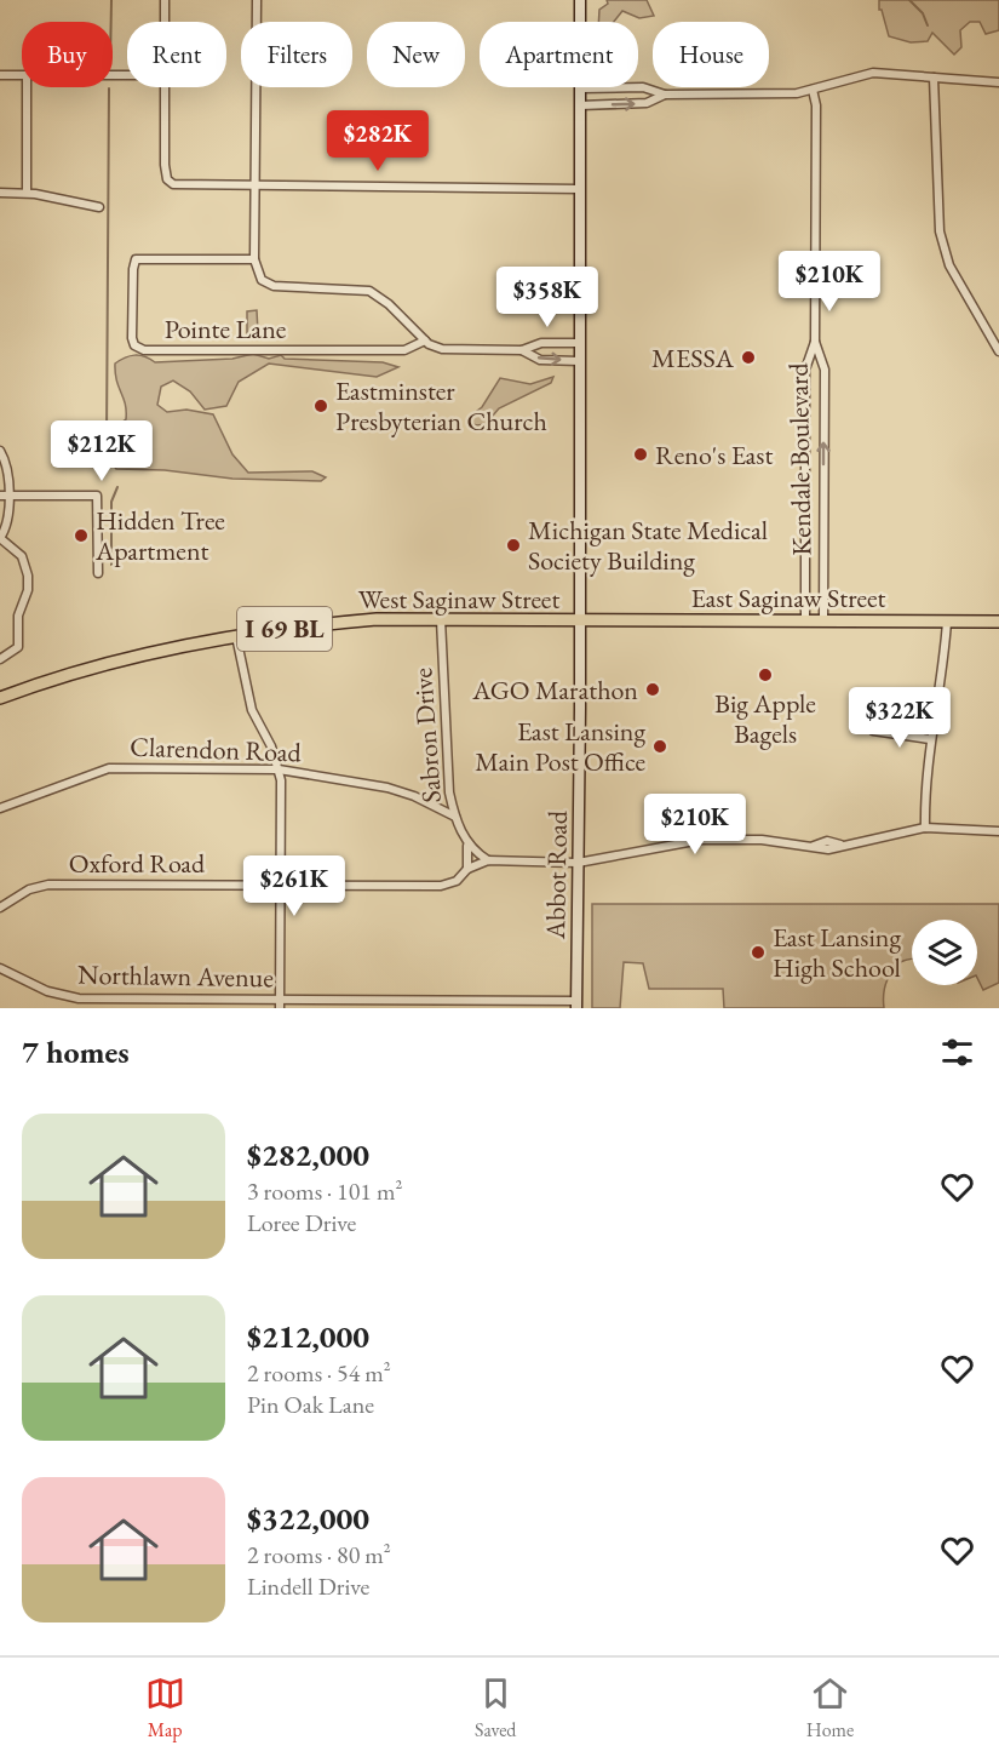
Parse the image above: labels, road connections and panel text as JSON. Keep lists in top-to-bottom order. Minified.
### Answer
{"streets":{"main road":["East Saginaw Street","West Saginaw Street","I 69 BL","Abbot Road"],"street":["Pointe Lane","Kendale Boulevard","Sabron Drive","Clarendon Road","Oxford Road","Northlawn Avenue"]},"crossings":[["Kendale Boulevard","East Saginaw Street"],["East Saginaw Street","West Saginaw Street"],["East Saginaw Street","Abbot Road"],["West Saginaw Street","Sabron Drive"],["West Saginaw Street","Abbot Road"],["Sabron Drive","Clarendon Road"],["Sabron Drive","Oxford Road"],["Oxford Road","Abbot Road"],["Abbot Road","Northlawn Avenue"]],"places":["MESSA","Eastminster Presbyterian Church","Reno's East","Hidden Tree Apartment","Michigan State Medical Society Building","Big Apple Bagels","AGO Marathon","East Lansing Main Post Office","East Lansing High School"],"page":{"chip":["Buy","Rent","Filters","New","Apartment","House"],"price":["$282K","$210K","$358K","$212K","$322K","$210K","$261K"],"heading":"7 homes","list":[{"name":"$282,000","note":"3 rooms · 101 m² · Loree Drive"},{"name":"$212,000","note":"2 rooms · 54 m² · Pin Oak Lane"},{"name":"$322,000","note":"2 rooms · 80 m² · Lindell Drive"}],"tabs":["Map","Saved","Home"]}}
